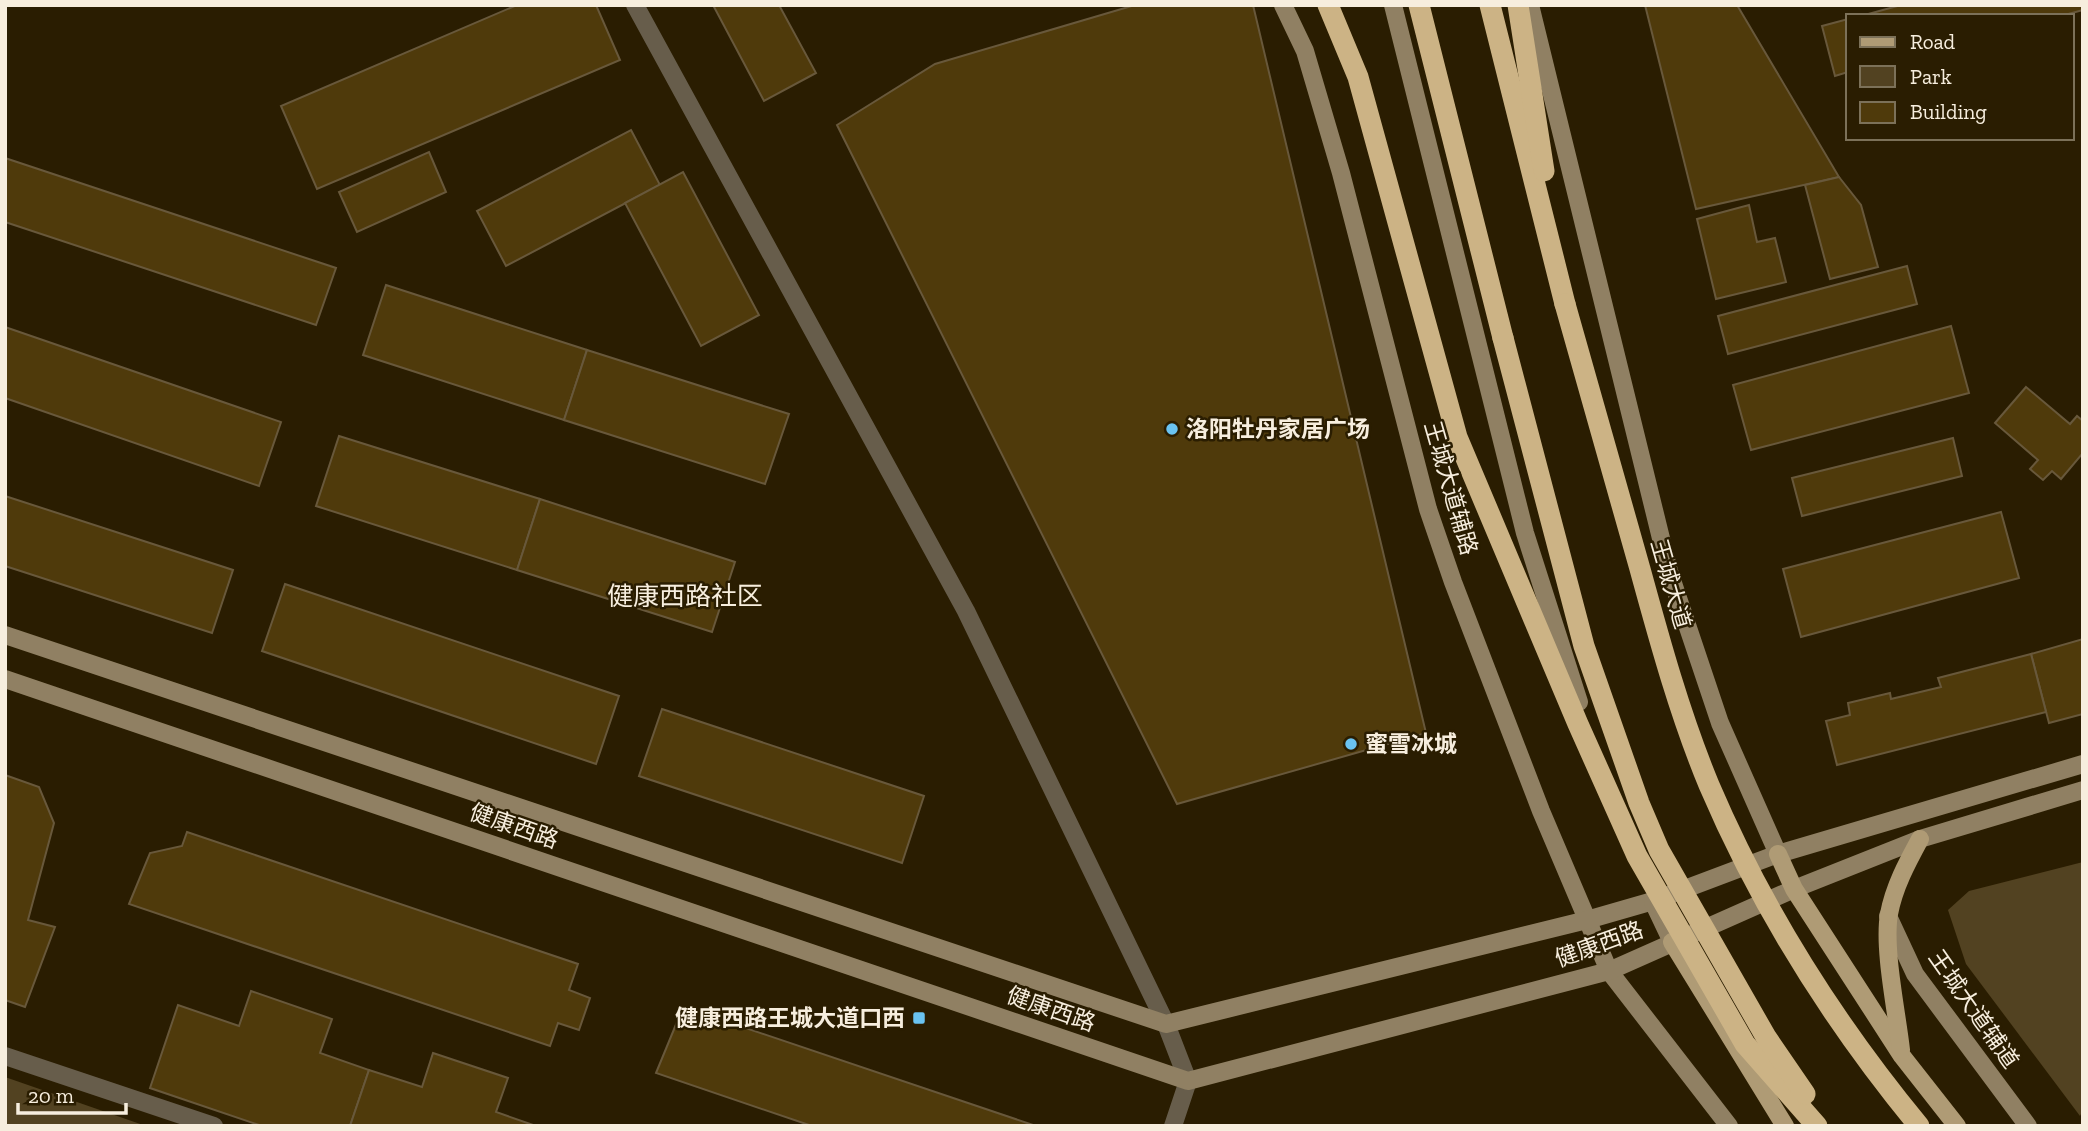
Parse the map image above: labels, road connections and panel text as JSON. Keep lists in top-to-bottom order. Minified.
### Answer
{"streets":{"highway":["王城大道"],"street":["王城大道辅路","健康西路","王城大道辅道"]},"crossings":[["王城大道辅路","健康西路"]],"districts":["健康西路社区"],"places":{"other":["洛阳牡丹家居广场","蜜雪冰城"],"transit":["健康西路王城大道口西"]},"legend":["Road","Park","Building"],"scale_bar":"20 m"}
